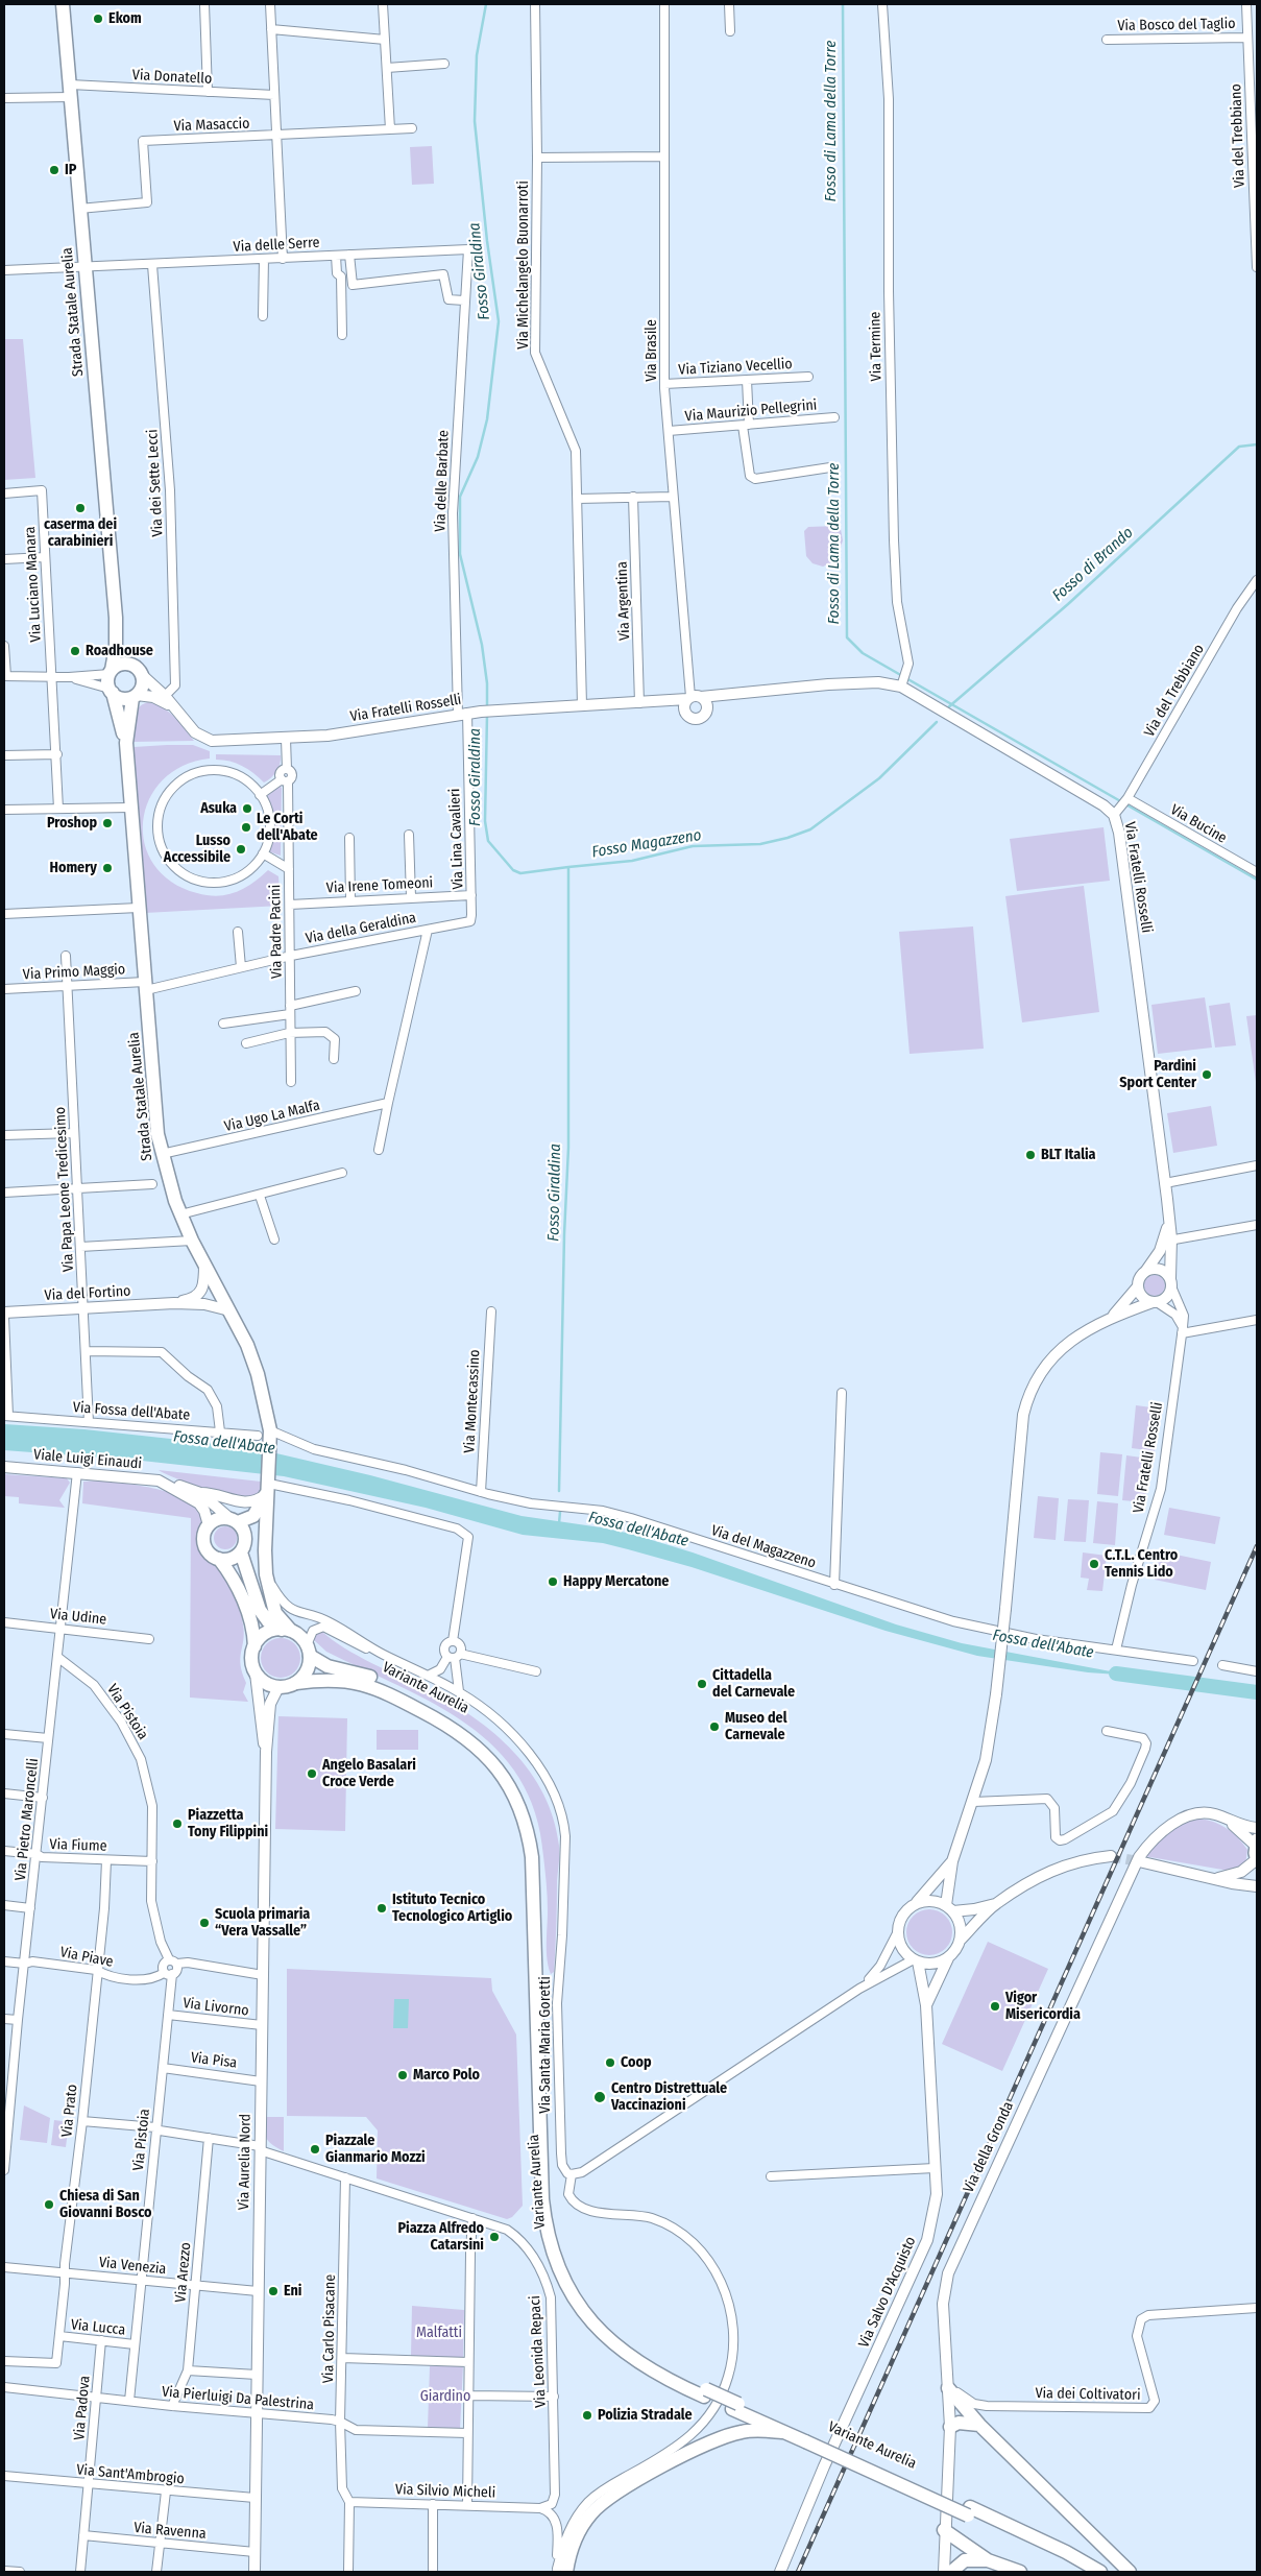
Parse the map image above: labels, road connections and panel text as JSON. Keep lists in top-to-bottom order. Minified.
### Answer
{"streets":{"main road":["Strada Statale Aurelia","Variante Aurelia"],"street":["Via Bosco del Taglio","Via Donatello","Via Masaccio","Via del Trebbiano","Via delle Serre","Via Michelangelo Buonarroti","Via Termine","Via Brasile","Via Tiziano Vecellio","Via Maurizio Pellegrini","Via delle Barbate","Via dei Sette Lecci","Via Luciano Manara","Via Argentina","Via Fratelli Rosselli","Via Bucine","Via Lina Cavalieri","Via Irene Tomeoni","Via della Geraldina","Via Padre Pacini","Via Primo Maggio","Via Ugo La Malfa","Via Papa Leone Tredicesimo","Via del Fortino","Via Montecassino","Via Fossa dell'Abate","Viale Luigi Einaudi","Via del Magazzeno","Via Udine","Via Pistoia","Via Pietro Maroncelli","Via Fiume","Via Piave","Via Livorno","Via Santa Maria Goretti","Via Pisa","Via Prato","Via della Gronda","Via Aurelia Nord","Via Venezia","Via Arezzo","Via Salvo D'Acquisto","Via Lucca","Via Carlo Pisacane","Via Leonida Repaci","Via dei Coltivatori","Via Pierluigi Da Palestrina","Via Padova","Via Sant'Ambrogio","Via Silvio Micheli","Via Ravenna"]},"crossings":[["Via Bosco del Taglio","Via del Trebbiano"],["Via Donatello","Strada Statale Aurelia"],["Via Masaccio","Strada Statale Aurelia"],["Via del Trebbiano","Via Fratelli Rosselli"],["Via del Trebbiano","Via Bucine"],["Via delle Serre","Strada Statale Aurelia"],["Via delle Serre","Via delle Barbate"],["Via delle Serre","Via dei Sette Lecci"],["Via Michelangelo Buonarroti","Via Fratelli Rosselli"],["Strada Statale Aurelia","Via Fratelli Rosselli"],["Strada Statale Aurelia","Via della Geraldina"],["Strada Statale Aurelia","Via Primo Maggio"],["Strada Statale Aurelia","Via Ugo La Malfa"],["Strada Statale Aurelia","Via del Fortino"],["Strada Statale Aurelia","Viale Luigi Einaudi"],["Strada Statale Aurelia","Via del Magazzeno"],["Strada Statale Aurelia","Via Santa Maria Goretti"],["Via Termine","Via Fratelli Rosselli"],["Via Brasile","Via Tiziano Vecellio"],["Via Brasile","Via Maurizio Pellegrini"],["Via Brasile","Via Fratelli Rosselli"],["Via delle Barbate","Via Fratelli Rosselli"],["Via delle Barbate","Via Lina Cavalieri"],["Via dei Sette Lecci","Via Fratelli Rosselli"],["Via Argentina","Via Fratelli Rosselli"],["Via Fratelli Rosselli","Via Lina Cavalieri"],["Via Fratelli Rosselli","Via Padre Pacini"],["Via Fratelli Rosselli","Via del Magazzeno"],["Via Lina Cavalieri","Via Irene Tomeoni"],["Via Lina Cavalieri","Via della Geraldina"],["Via Irene Tomeoni","Via Padre Pacini"],["Via della Geraldina","Via Padre Pacini"],["Via della Geraldina","Via Primo Maggio"],["Via Primo Maggio","Via Papa Leone Tredicesimo"],["Via Papa Leone Tredicesimo","Via del Fortino"],["Via Papa Leone Tredicesimo","Via Fossa dell'Abate"],["Via Montecassino","Via del Magazzeno"],["Viale Luigi Einaudi","Via Pietro Maroncelli"],["Via Udine","Via Pietro Maroncelli"],["Variante Aurelia","Via Santa Maria Goretti"],["Variante Aurelia","Via Aurelia Nord"],["Via Pistoia","Via Pietro Maroncelli"],["Via Pistoia","Via Fiume"],["Via Pistoia","Via Piave"],["Via Pistoia","Via Livorno"],["Via Pistoia","Via Pisa"],["Via Pistoia","Via Venezia"],["Via Pistoia","Via Lucca"],["Via Pistoia","Via Leonida Repaci"],["Via Pistoia","Via Pierluigi Da Palestrina"],["Via Pietro Maroncelli","Via Fiume"],["Via Pietro Maroncelli","Via Piave"],["Via Fiume","Via Prato"],["Via Piave","Via Prato"],["Via Livorno","Via Aurelia Nord"],["Via Santa Maria Goretti","Via Aurelia Nord"],["Via Pisa","Via Aurelia Nord"],["Via Prato","Via Venezia"],["Via Prato","Via Lucca"],["Via Prato","Via Leonida Repaci"],["Via della Gronda","Via dei Coltivatori"],["Via Aurelia Nord","Via Venezia"],["Via Aurelia Nord","Via Leonida Repaci"],["Via Aurelia Nord","Via Pierluigi Da Palestrina"],["Via Aurelia Nord","Via Sant'Ambrogio"],["Via Aurelia Nord","Via Ravenna"],["Via Venezia","Via Arezzo"],["Via Arezzo","Via Leonida Repaci"],["Via Arezzo","Via Pierluigi Da Palestrina"],["Via Lucca","Via Padova"],["Via Carlo Pisacane","Via Leonida Repaci"],["Via Carlo Pisacane","Via Pierluigi Da Palestrina"],["Via Carlo Pisacane","Via Silvio Micheli"],["Via Leonida Repaci","Via Silvio Micheli"],["Via Pierluigi Da Palestrina","Via Padova"],["Via Padova","Via Sant'Ambrogio"],["Via Padova","Via Ravenna"]],"water":["Fosso di Lama della Torre","Fosso Giraldina","Fosso di Brando","Fosso Magazzeno","Fossa dell'Abate"],"parks":["Malfatti","Giardino"],"places":["Ekom","IP","caserma dei carabinieri","Roadhouse","Asuka","Proshop","Le Corti dell'Abate","Lusso Accessibile","Homery","Pardini Sport Center","BLT Italia","C.T.L. Centro Tennis Lido","Happy Mercatone","Cittadella del Carnevale","Museo del Carnevale","Angelo Basalari Croce Verde","Piazzetta Tony Filippini","Istituto Tecnico Tecnologico Artiglio","Scuola primaria “Vera Vassalle”","Vigor Misericordia","Coop","Marco Polo","Centro Distrettuale Vaccinazioni","Piazzale Gianmario Mozzi","Chiesa di San Giovanni Bosco","Piazza Alfredo Catarsini","Eni","Polizia Stradale"]}
